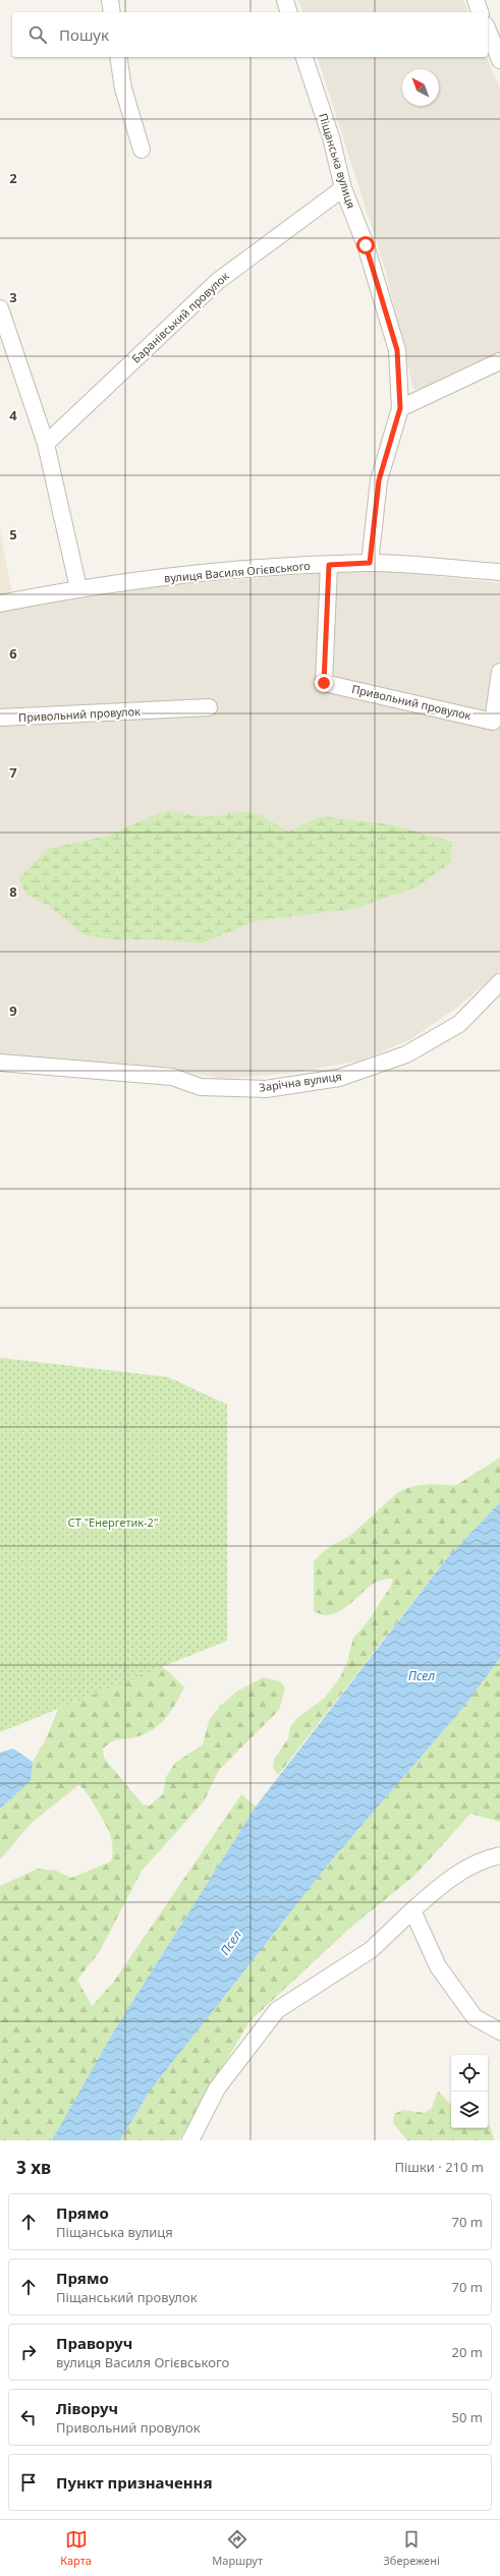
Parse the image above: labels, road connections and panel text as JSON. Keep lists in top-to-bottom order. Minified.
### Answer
{"streets":{"street":["Піщанська вулиця","Баранівський провулок","вулиця Василя Огієвського","Привольний провулок","Зарічна вулиця"]},"crossings":[["Піщанська вулиця","Баранівський провулок"],["Піщанська вулиця","вулиця Василя Огієвського"],["вулиця Василя Огієвського","Привольний провулок"]],"water":["Псел"],"parks":["СТ \"Енергетик-2\""],"north":"top left","page":{"search":"Пошук","heading":["3 хв","Пішки · 210 m"],"list":[["Прямо","Піщанська вулиця","70 m"],["Прямо","Піщанський провулок","70 m"],["Праворуч","вулиця Василя Огієвського","20 m"],["Ліворуч","Привольний провулок","50 m"],"Пункт призначення"],"nav":["Карта","Маршрут","Збережені"]},"grid":{"rows":["2","3","4","5","6","7","8","9"]}}
